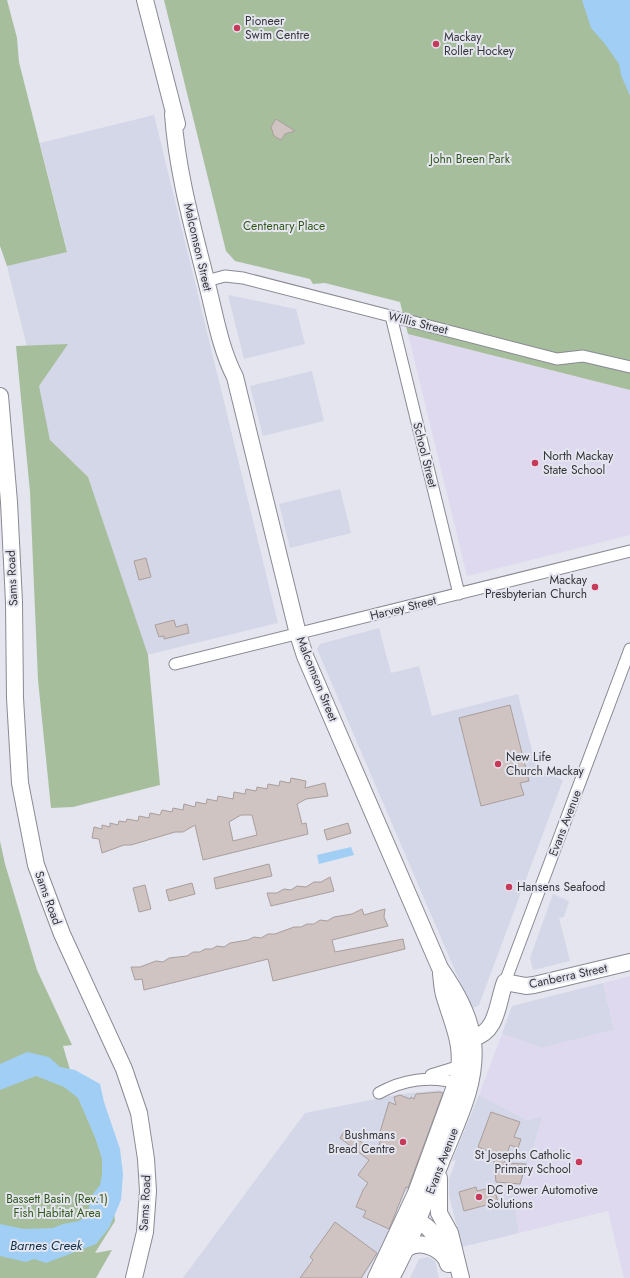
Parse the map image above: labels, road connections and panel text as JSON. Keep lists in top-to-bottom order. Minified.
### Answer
{"streets":{"main road":["Malcomson Street","Sams Road","Evans Avenue","Canberra Street"],"street":["Willis Street","School Street","Harvey Street"]},"crossings":[["Malcomson Street","Willis Street"],["Malcomson Street","Harvey Street"],["Malcomson Street","Evans Avenue"],["Willis Street","School Street"],["School Street","Harvey Street"],["Evans Avenue","Canberra Street"]],"water":["Barnes Creek"],"parks":["John Breen Park","Centenary Place","Bassett Basin (Rev.1) Fish Habitat Area"],"places":["Pioneer Swim Centre","Mackay Roller Hockey","North Mackay State School","Mackay Presbyterian Church","New Life Church Mackay","Hansens Seafood","Bushmans Bread Centre","St Josephs Catholic Primary School","DC Power Automotive Solutions"]}
